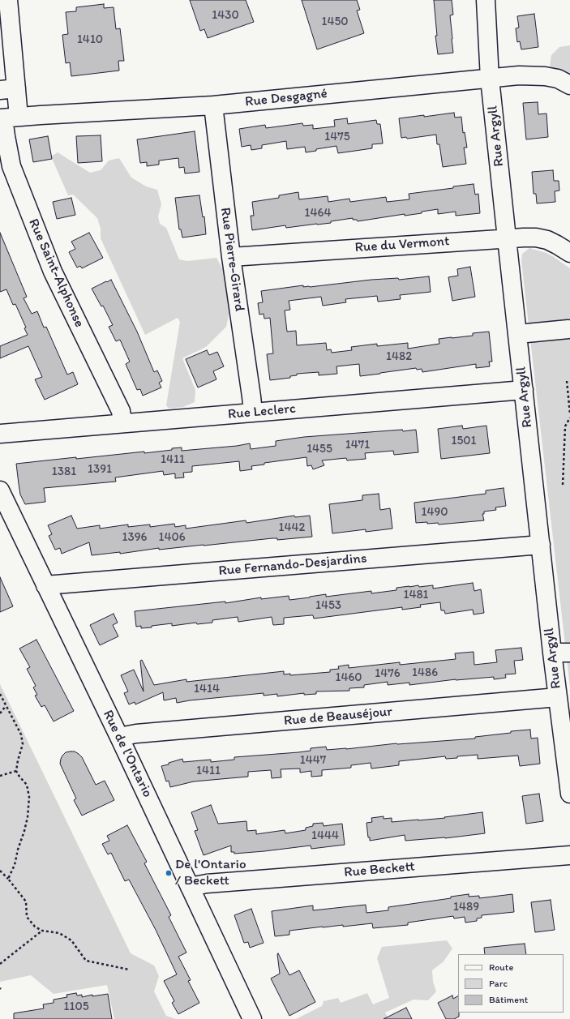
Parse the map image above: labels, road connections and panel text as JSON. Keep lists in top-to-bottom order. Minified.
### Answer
{"streets":{"street":["Rue Desgagné","Rue Argyll","Rue du Vermont","Rue Pierre-Girard","Rue Saint-Alphonse","Rue Leclerc","Rue Fernando-Desjardins","Rue de Beauséjour","Rue de l'Ontario","Rue Beckett"]},"crossings":[["Rue Desgagné","Rue Argyll"],["Rue Desgagné","Rue Pierre-Girard"],["Rue Desgagné","Rue Saint-Alphonse"],["Rue Argyll","Rue du Vermont"],["Rue Argyll","Rue Leclerc"],["Rue Argyll","Rue Fernando-Desjardins"],["Rue Argyll","Rue de Beauséjour"],["Rue du Vermont","Rue Pierre-Girard"],["Rue Pierre-Girard","Rue Leclerc"],["Rue Saint-Alphonse","Rue Leclerc"],["Rue Fernando-Desjardins","Rue de l'Ontario"],["Rue de Beauséjour","Rue de l'Ontario"],["Rue de l'Ontario","Rue Beckett"]],"places":["De l'Ontario / Beckett"],"house_numbers":["1430","1450","1410","1475","1464","1482","1501","1471","1455","1411","1391","1381","1490","1442","1396","1406","1481","1453","1486","1476","1460","1414","1447","1411","1444","1489","1105"],"legend":["Route","Parc","Bâtiment"]}
